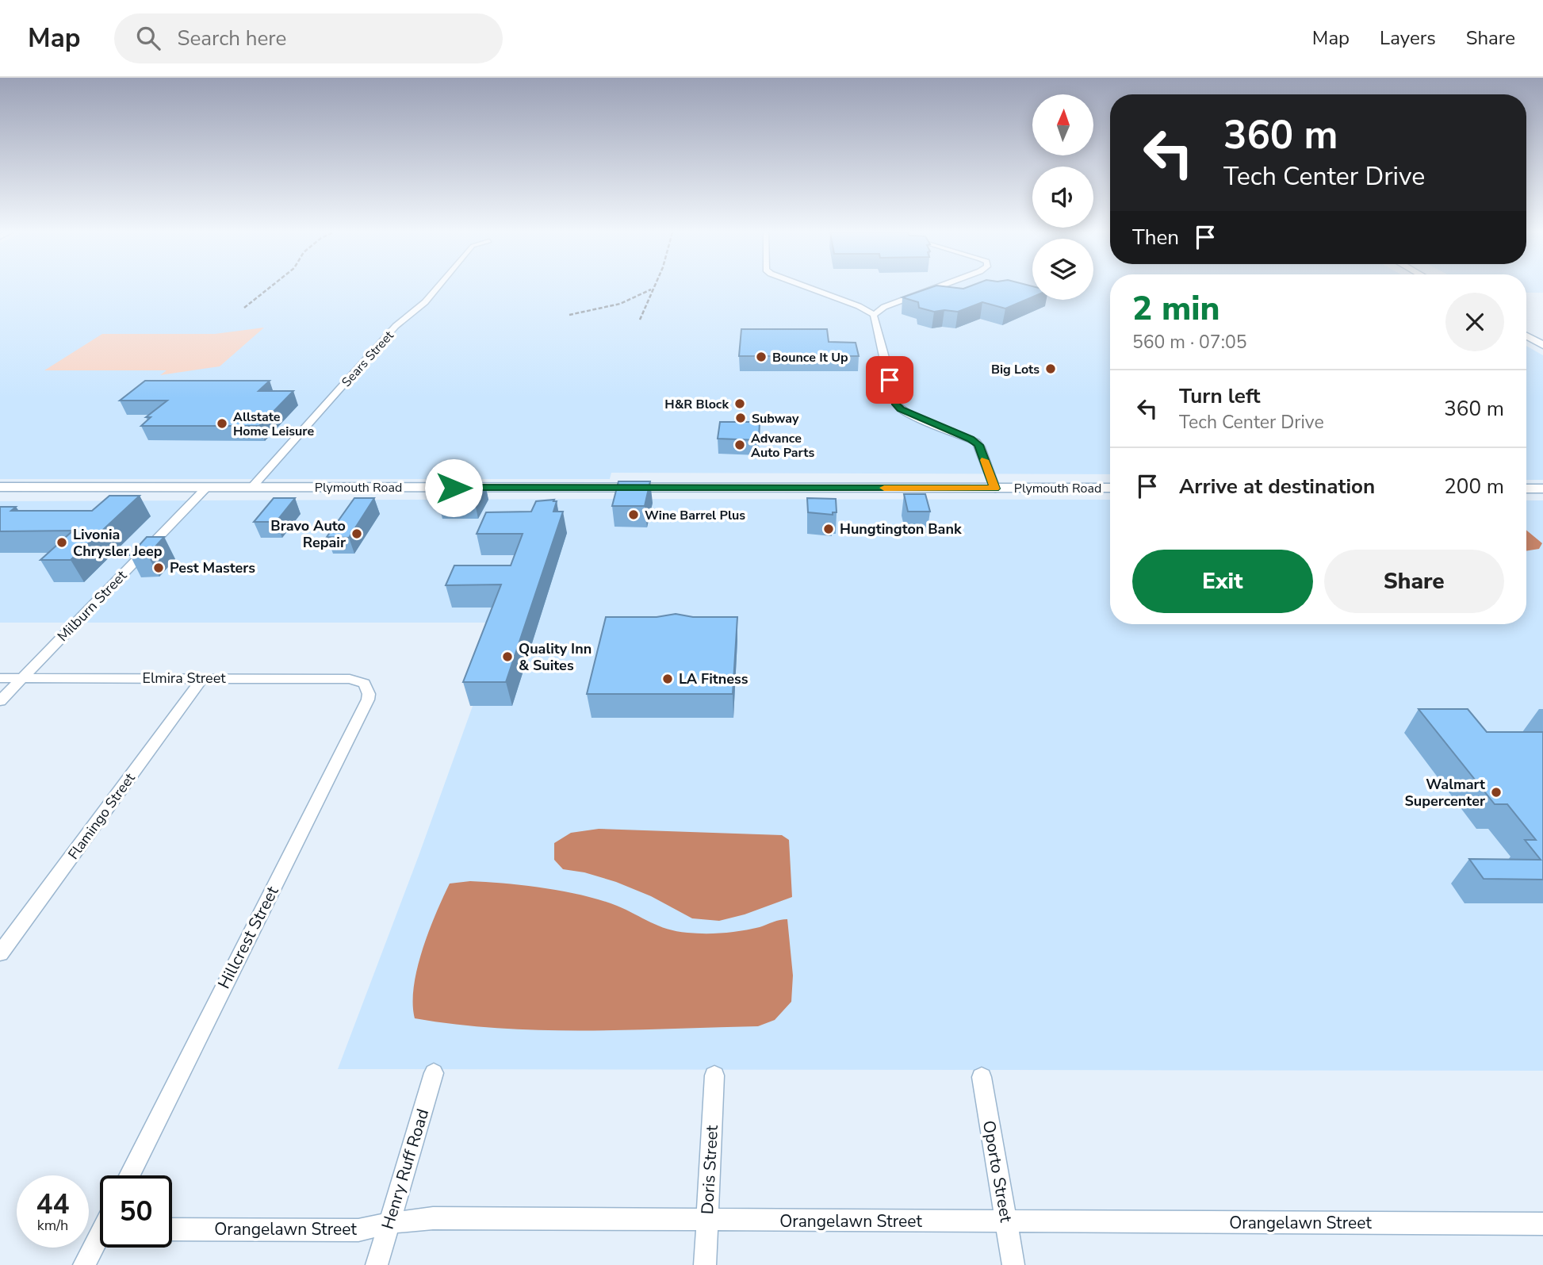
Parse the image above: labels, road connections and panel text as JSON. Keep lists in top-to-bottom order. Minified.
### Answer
{"streets":{"main road":["Plymouth Road"],"street":["Sears Street","Milburn Street","Elmira Street","Flamingo Street","Hillcrest Street","Henry Ruff Road","Doris Street","Oporto Street","Orangelawn Street"]},"crossings":[["Sears Street","Plymouth Road"],["Plymouth Road","Milburn Street"],["Milburn Street","Elmira Street"],["Elmira Street","Flamingo Street"],["Elmira Street","Hillcrest Street"],["Henry Ruff Road","Orangelawn Street"],["Doris Street","Orangelawn Street"],["Oporto Street","Orangelawn Street"]],"places":["Bounce It Up","Big Lots","H&R Block","Subway","Allstate Home Leisure","Advance Auto Parts","Wine Barrel Plus","Hungtington Bank","Bravo Auto Repair","Livonia Chrysler Jeep","Pest Masters","Quality Inn & Suites","LA Fitness","Walmart Supercenter"],"north":"top","page":{"header":"Map","search":"Search here","nav":["Map","Layers","Share"],"turn":["360 m","Tech Center Drive"],"then":"Then","heading":["2 min","560 m · 07:05"],"list":[{"name":"Turn left","note":"Tech Center Drive","value":"360 m"},{"name":"Arrive at destination","value":"200 m"}],"buttons":["Exit","Share"],"speed":"44 km/h","limit":"50"}}
